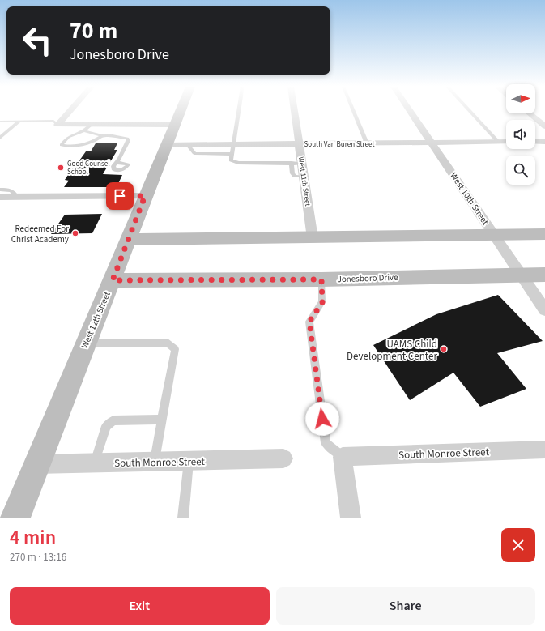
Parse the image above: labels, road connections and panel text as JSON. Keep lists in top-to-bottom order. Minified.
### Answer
{"streets":{"street":["South Van Buren Street","West 11th Street","West 10th Street","Jonesboro Drive","West 12th Street","South Monroe Street"]},"crossings":[["South Van Buren Street","West 11th Street"],["South Van Buren Street","West 10th Street"],["South Van Buren Street","West 12th Street"],["West 10th Street","Jonesboro Drive"],["Jonesboro Drive","West 12th Street"],["West 12th Street","South Monroe Street"]],"places":["Good Counsel School","Redeemed For Christ Academy","UAMS Child Development Center"],"north":"right","page":{"turn":["70 m","Jonesboro Drive"],"heading":["4 min","270 m · 13:16"],"buttons":["Exit","Share"]}}
